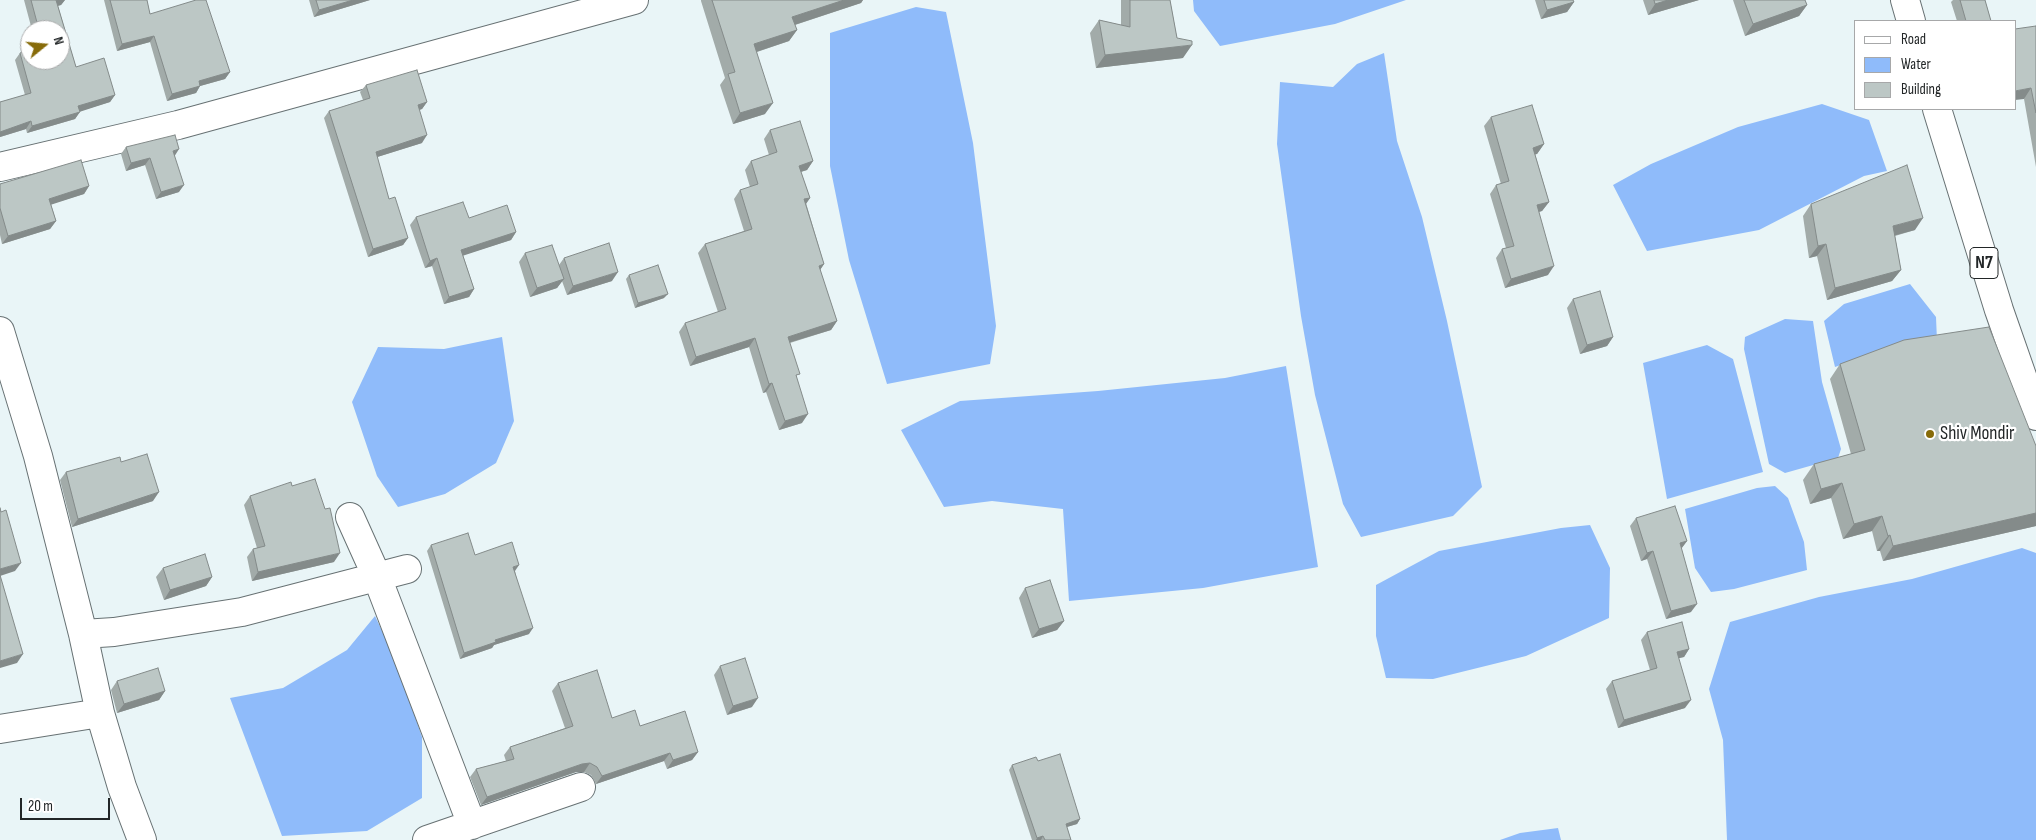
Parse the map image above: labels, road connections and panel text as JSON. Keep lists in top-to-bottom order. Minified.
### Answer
{"streets":{"main road":["N7"]},"places":["Shiv Mondir"],"legend":["Road","Water","Building"],"scale_bar":"20 m","north":"right"}
